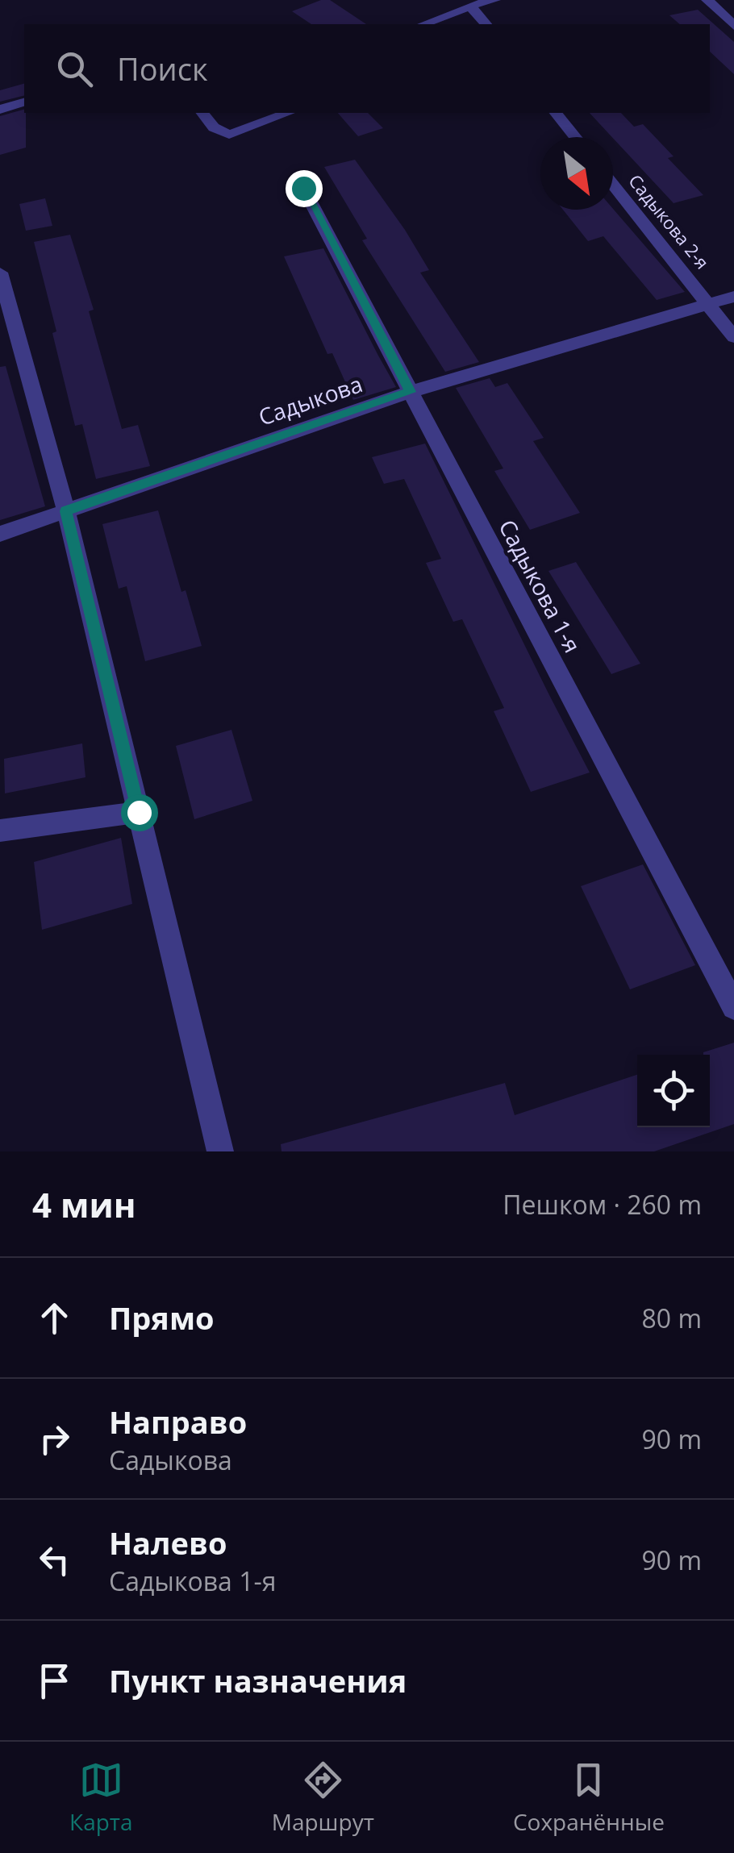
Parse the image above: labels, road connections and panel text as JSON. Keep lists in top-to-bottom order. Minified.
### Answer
{"streets":{"street":["Садыкова 2-я","Садыкова","Садыкова 1-я"]},"crossings":[["Садыкова 2-я","Садыкова"],["Садыкова","Садыкова 1-я"]],"north":"bottom right","page":{"search":"Поиск","heading":["4 мин","Пешком · 260 m"],"list":[["Прямо","80 m"],["Направо","Садыкова","90 m"],["Налево","Садыкова 1-я","90 m"],"Пункт назначения"],"nav":["Карта","Маршрут","Сохранённые"]}}
